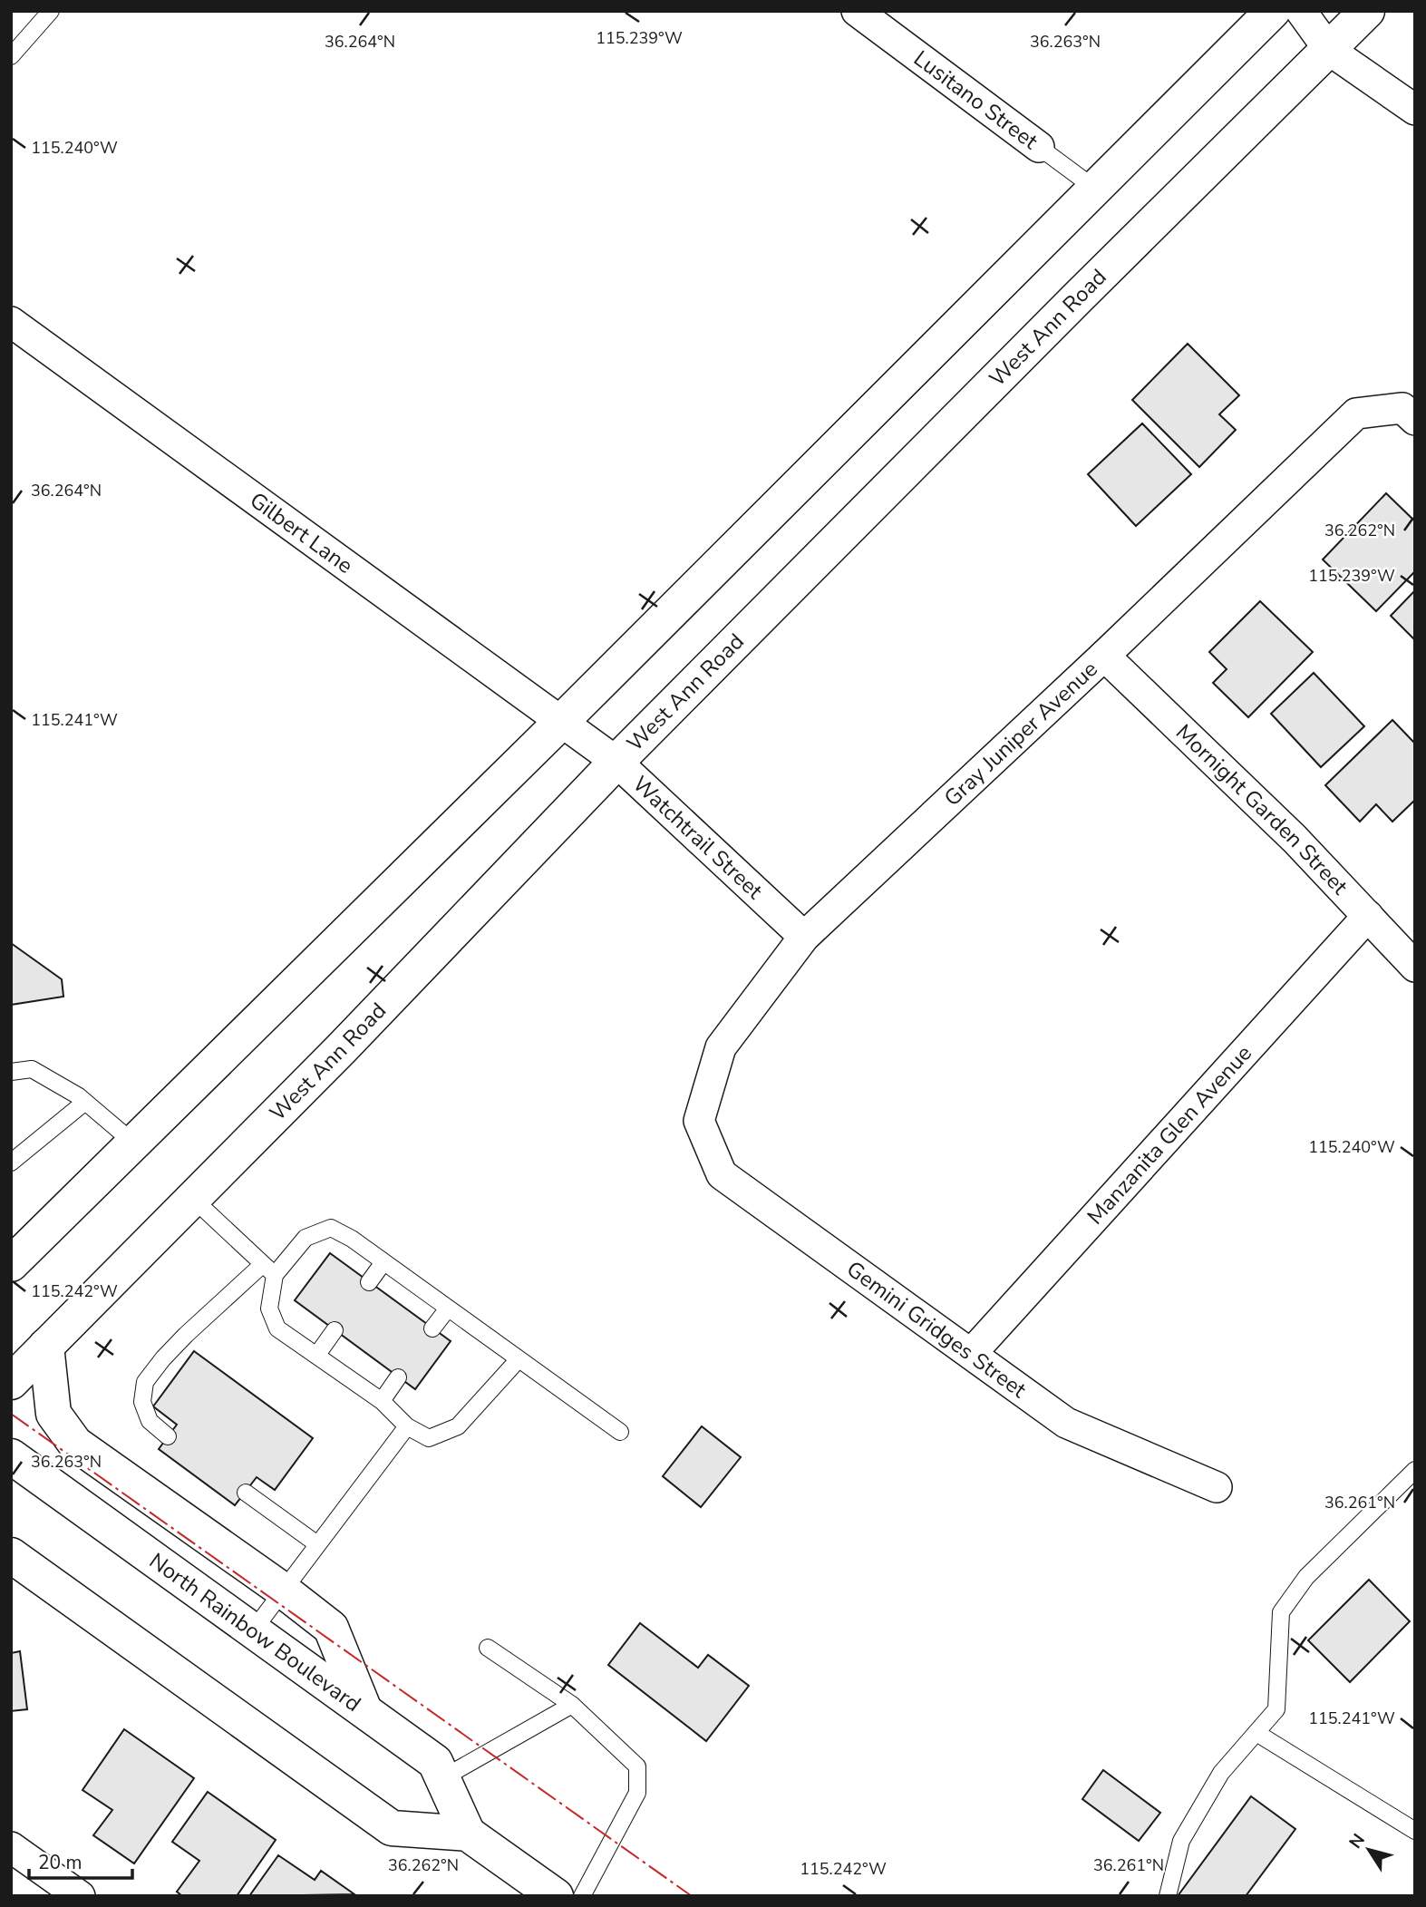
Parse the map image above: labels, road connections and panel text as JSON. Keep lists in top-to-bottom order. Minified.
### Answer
{"streets":{"main road":["West Ann Road","North Rainbow Boulevard"],"street":["Lusitano Street","Gilbert Lane","Gray Juniper Avenue","Mornight Garden Street","Watchtrail Street","Manzanita Glen Avenue","Gemini Gridges Street"]},"crossings":[["West Ann Road","Gilbert Lane"],["West Ann Road","Watchtrail Street"],["Gilbert Lane","Watchtrail Street"],["Gray Juniper Avenue","Mornight Garden Street"],["Gray Juniper Avenue","Watchtrail Street"],["Gray Juniper Avenue","Gemini Gridges Street"],["Mornight Garden Street","Manzanita Glen Avenue"],["Manzanita Glen Avenue","Gemini Gridges Street"]],"scale_bar":"20 m","north":"top left","coordinates":["115.239°W","36.264°N","36.263°N","115.240°W","36.262°N","115.241°W","115.242°W","36.261°N"]}
